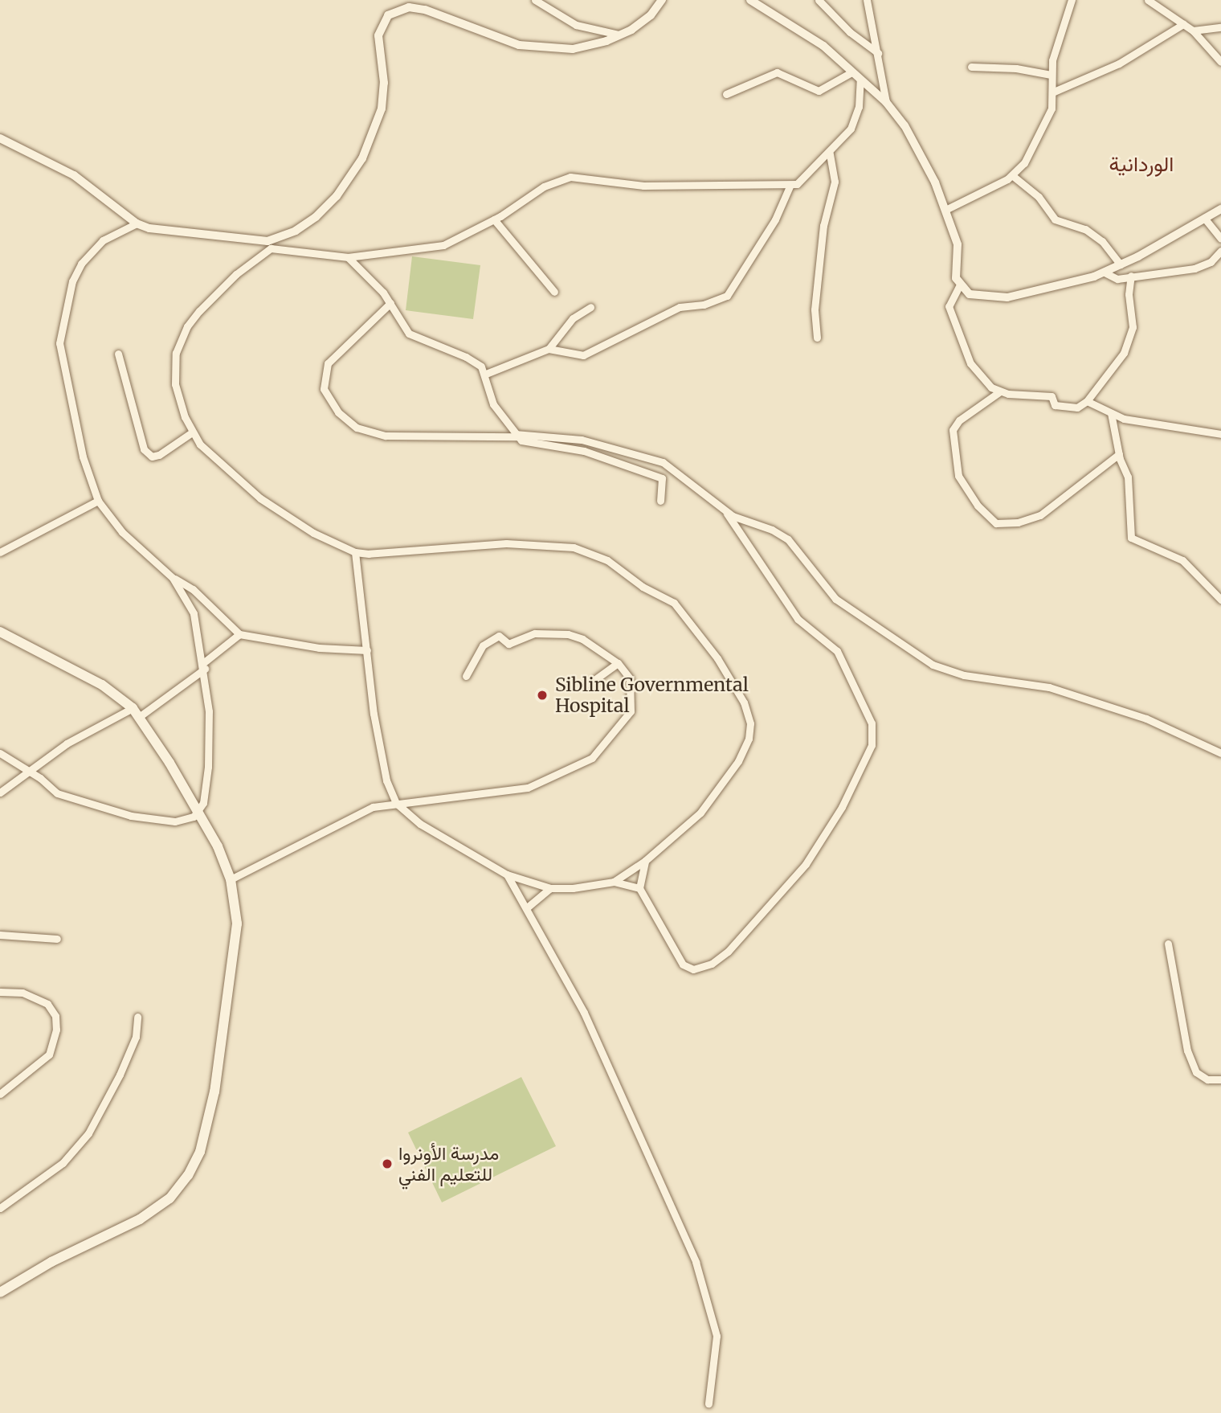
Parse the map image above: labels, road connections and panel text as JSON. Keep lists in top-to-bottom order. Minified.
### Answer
{"districts":["الوردانية"],"places":["Sibline Governmental Hospital","مدرسة الأونروا للتعليم الفني"]}
